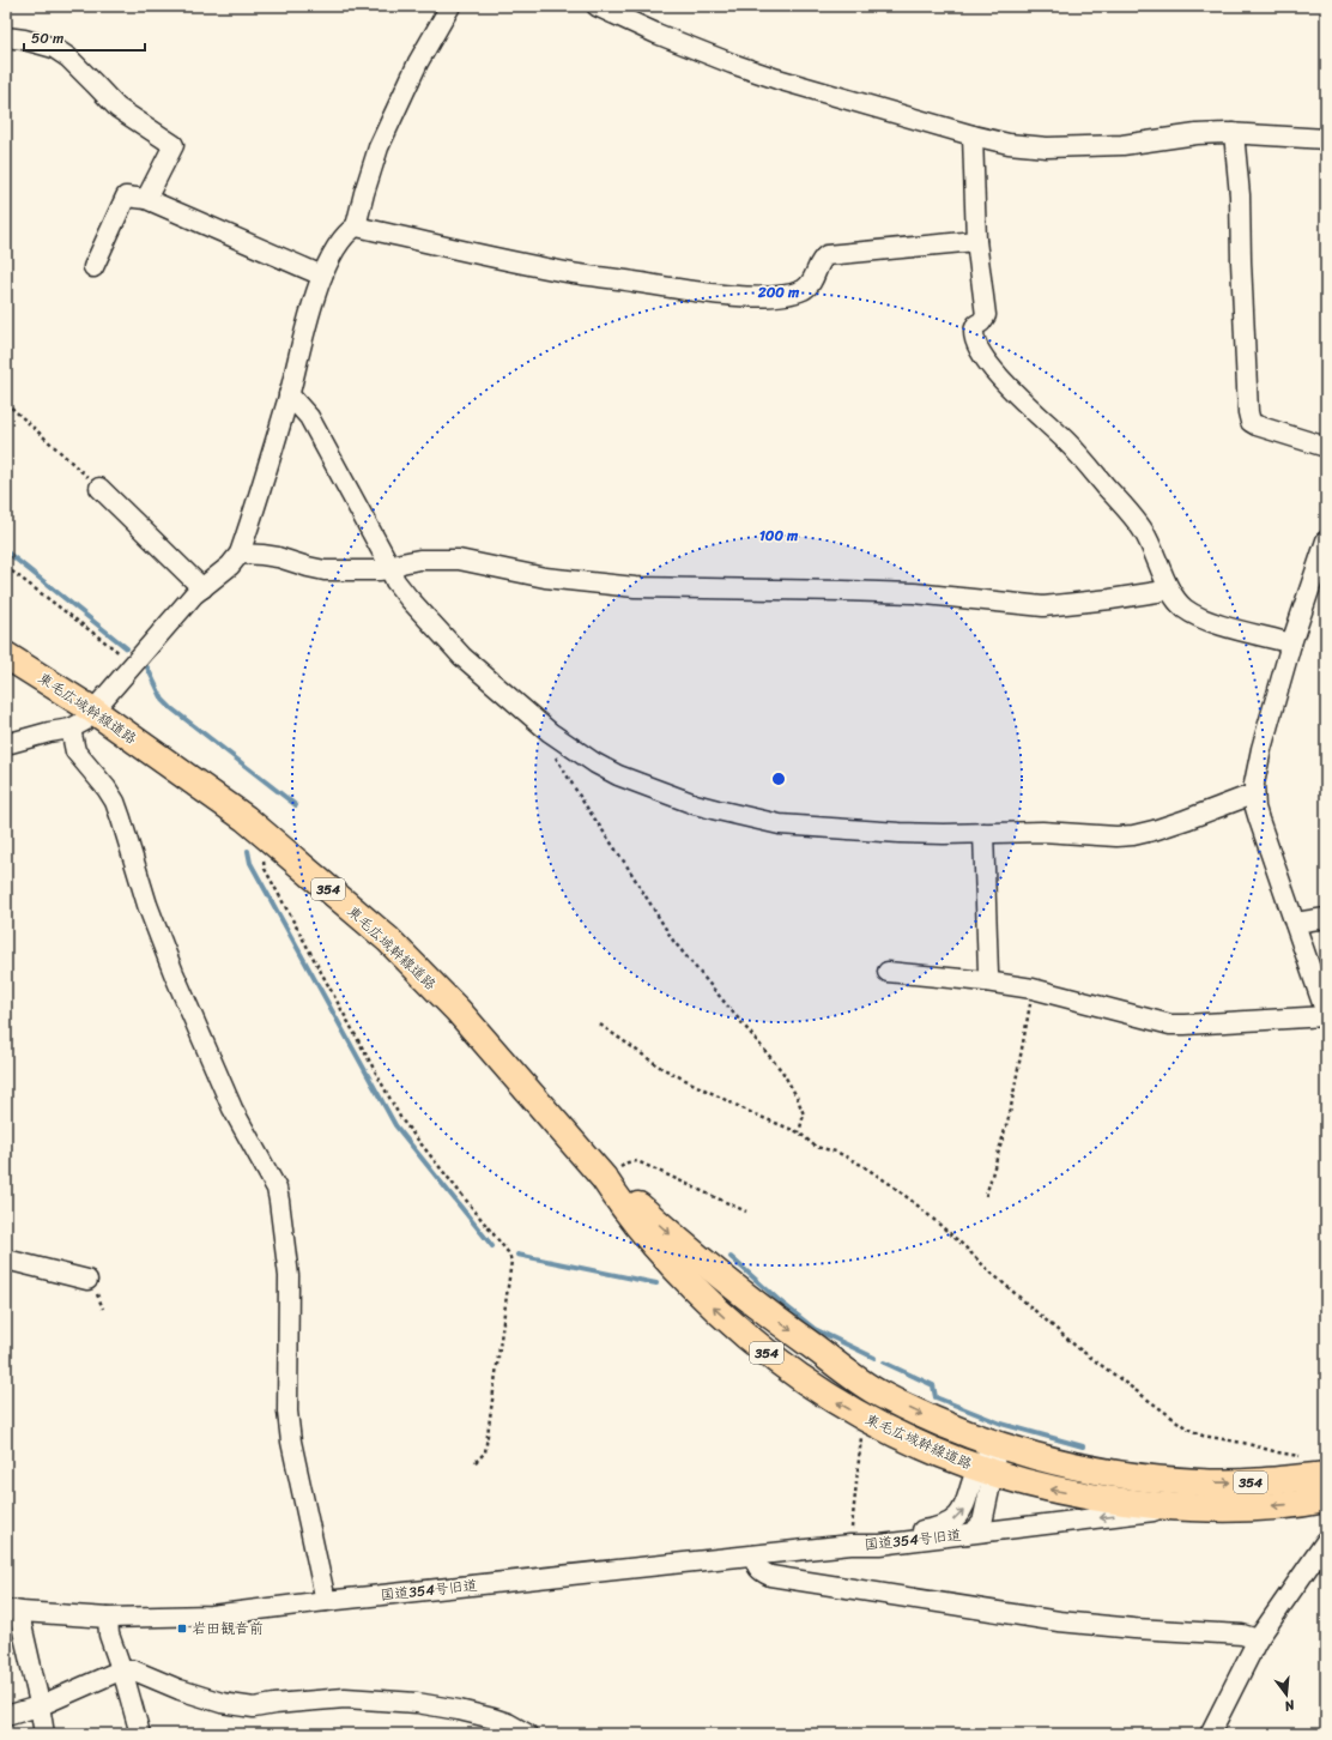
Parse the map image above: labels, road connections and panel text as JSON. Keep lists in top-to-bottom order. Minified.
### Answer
{"streets":{"highway":["東毛広域幹線道路","354"],"street":["国道354号旧道"]},"crossings":[["東毛広域幹線道路","国道354号旧道"]],"places":{"transit":["岩田観音前"]},"scale_bar":"50 m","north":"bottom","rings":["200 m","100 m"]}
